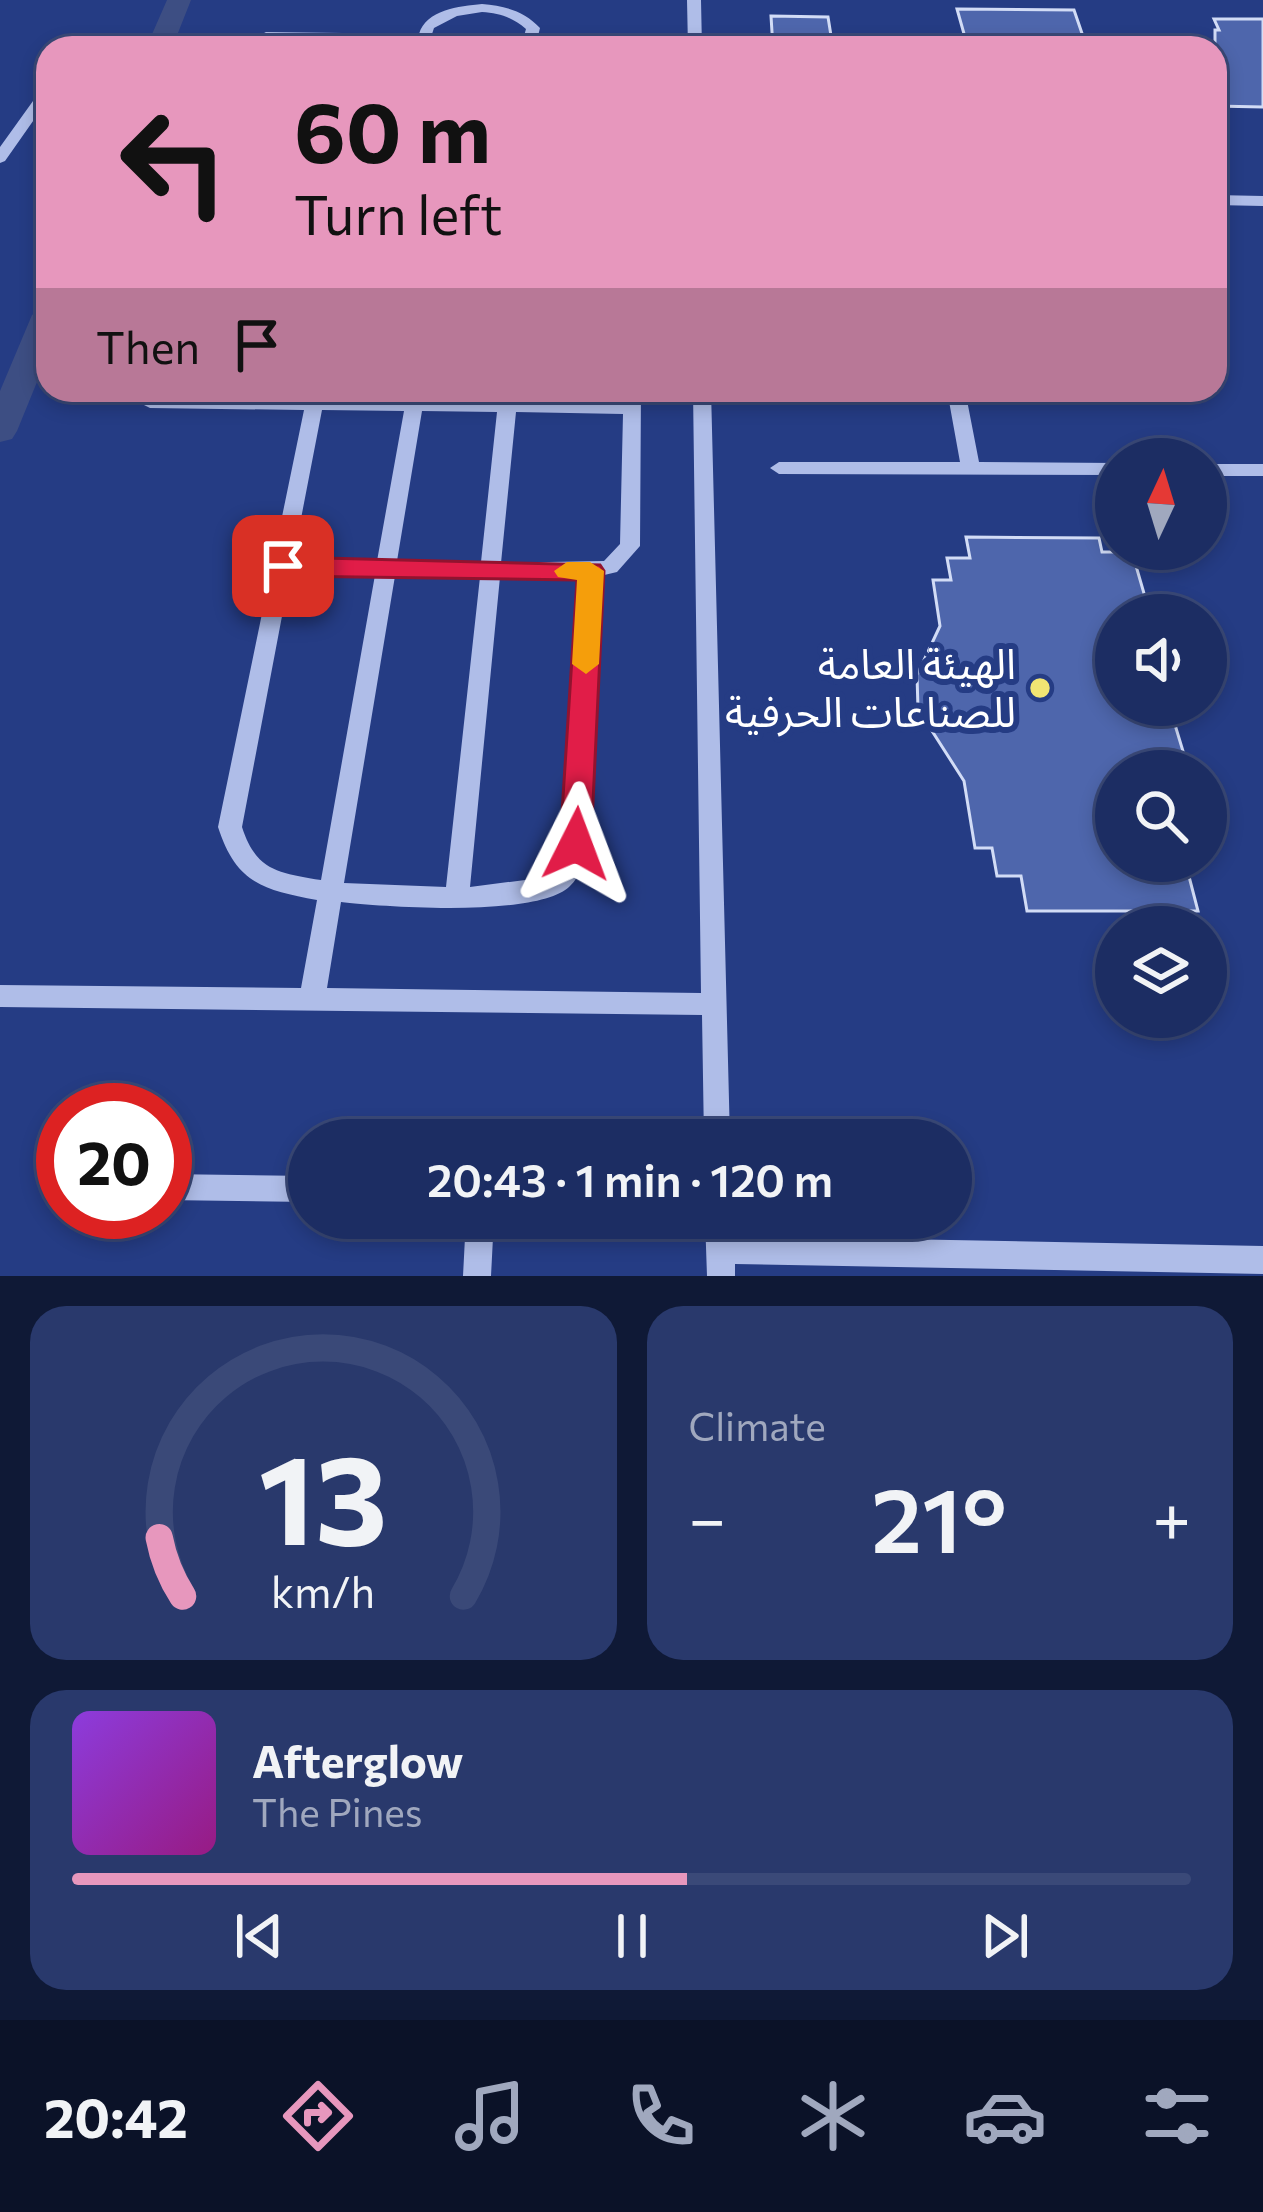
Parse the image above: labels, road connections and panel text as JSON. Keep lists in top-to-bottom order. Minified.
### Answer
{"places":["الهيئة العامة للصناعات الحرفية"],"north":"top","page":{"turn":["60 m","Turn left"],"then":"Then","limit":"20","trip":"20:43 · 1 min · 120 m","tile":"Climate","heat":["−","21°","+"],"song":["Afterglow","The Pines"],"tabs":"20:42","gauge":["13","km/h"]}}
